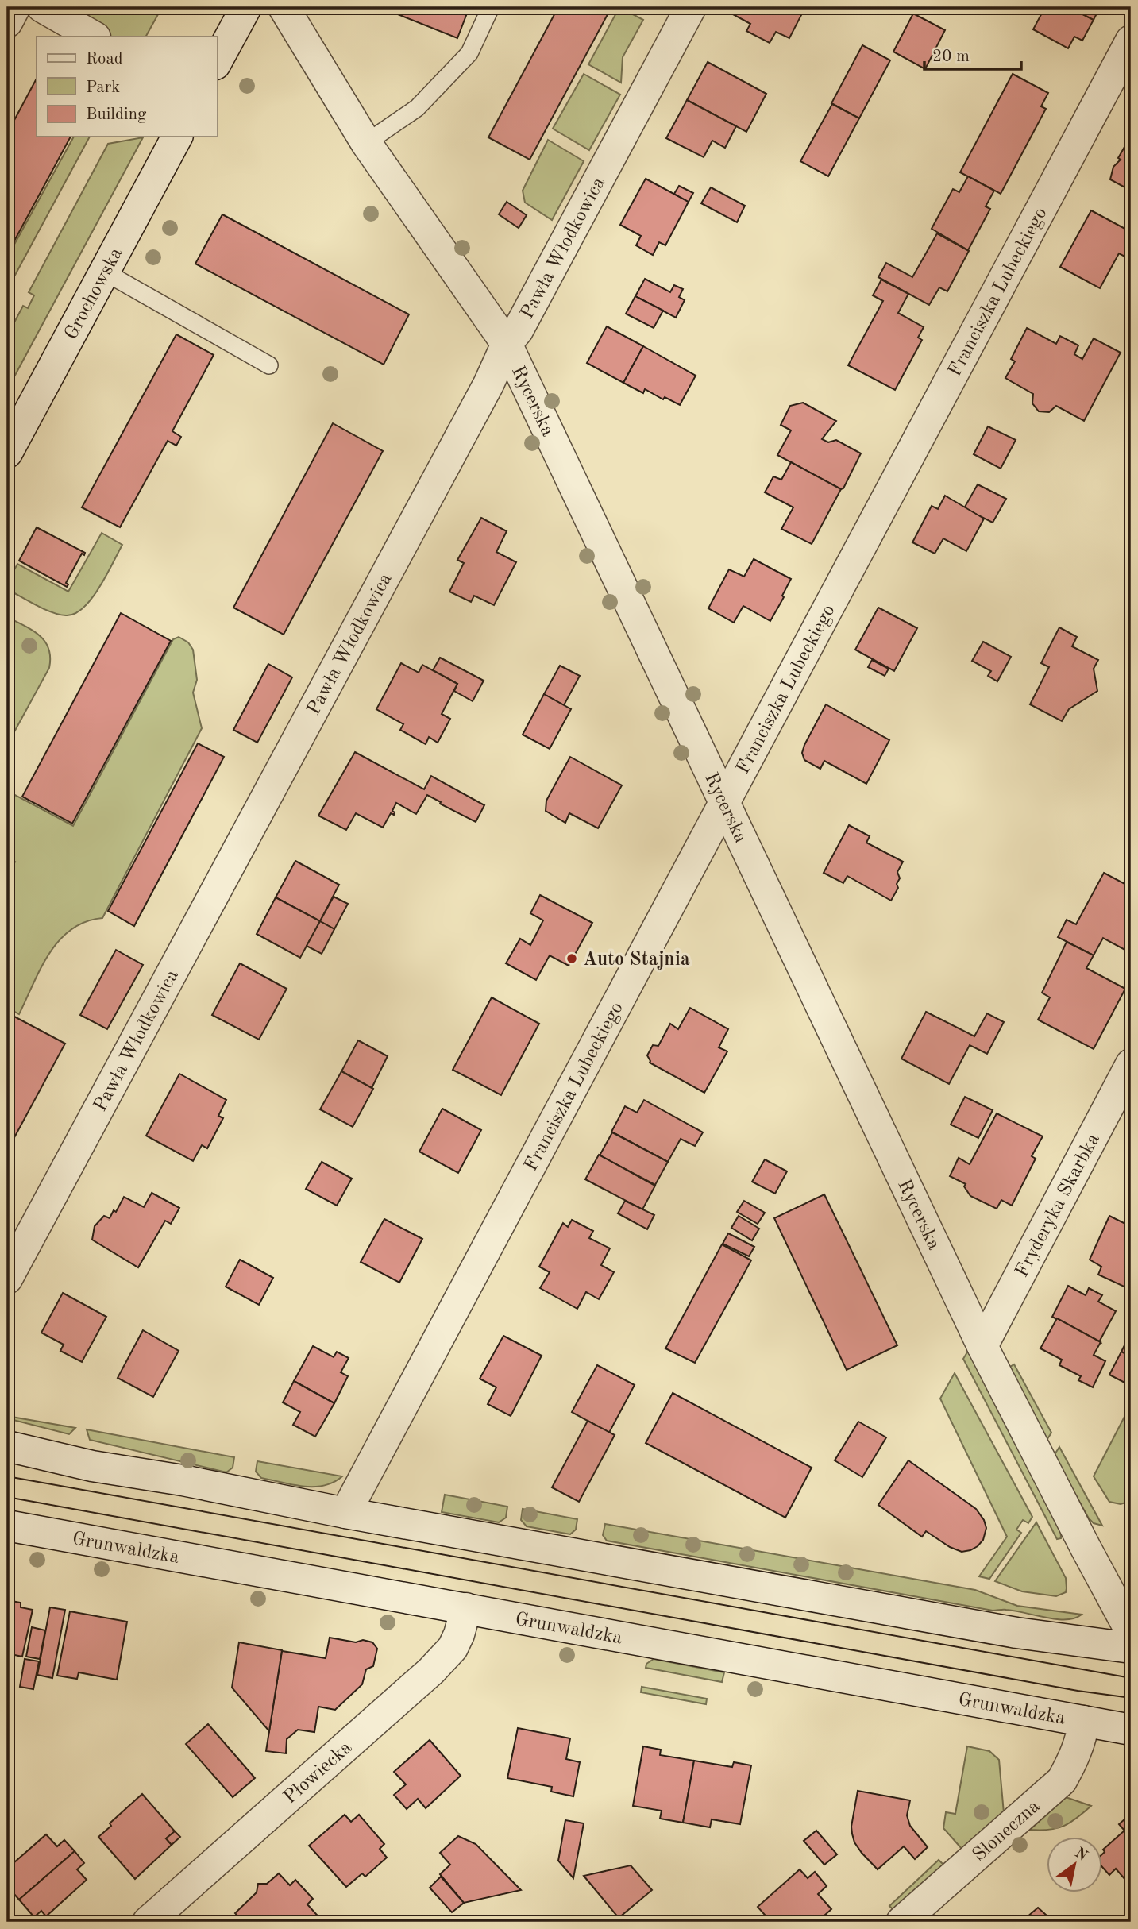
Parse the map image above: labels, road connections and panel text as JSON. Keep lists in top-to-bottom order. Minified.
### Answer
{"streets":{"street":["Pawła Włodkowica","Franciszka Lubeckiego","Grochowska","Rycerska","Fryderyka Skarbka","Grunwaldzka","Płowiecka","Słoneczna"]},"crossings":[["Pawła Włodkowica","Rycerska"],["Franciszka Lubeckiego","Rycerska"],["Rycerska","Fryderyka Skarbka"],["Grunwaldzka","Płowiecka"],["Grunwaldzka","Słoneczna"]],"places":["Auto Stajnia"],"legend":["Road","Park","Building"],"scale_bar":"20 m","north":"top right"}
